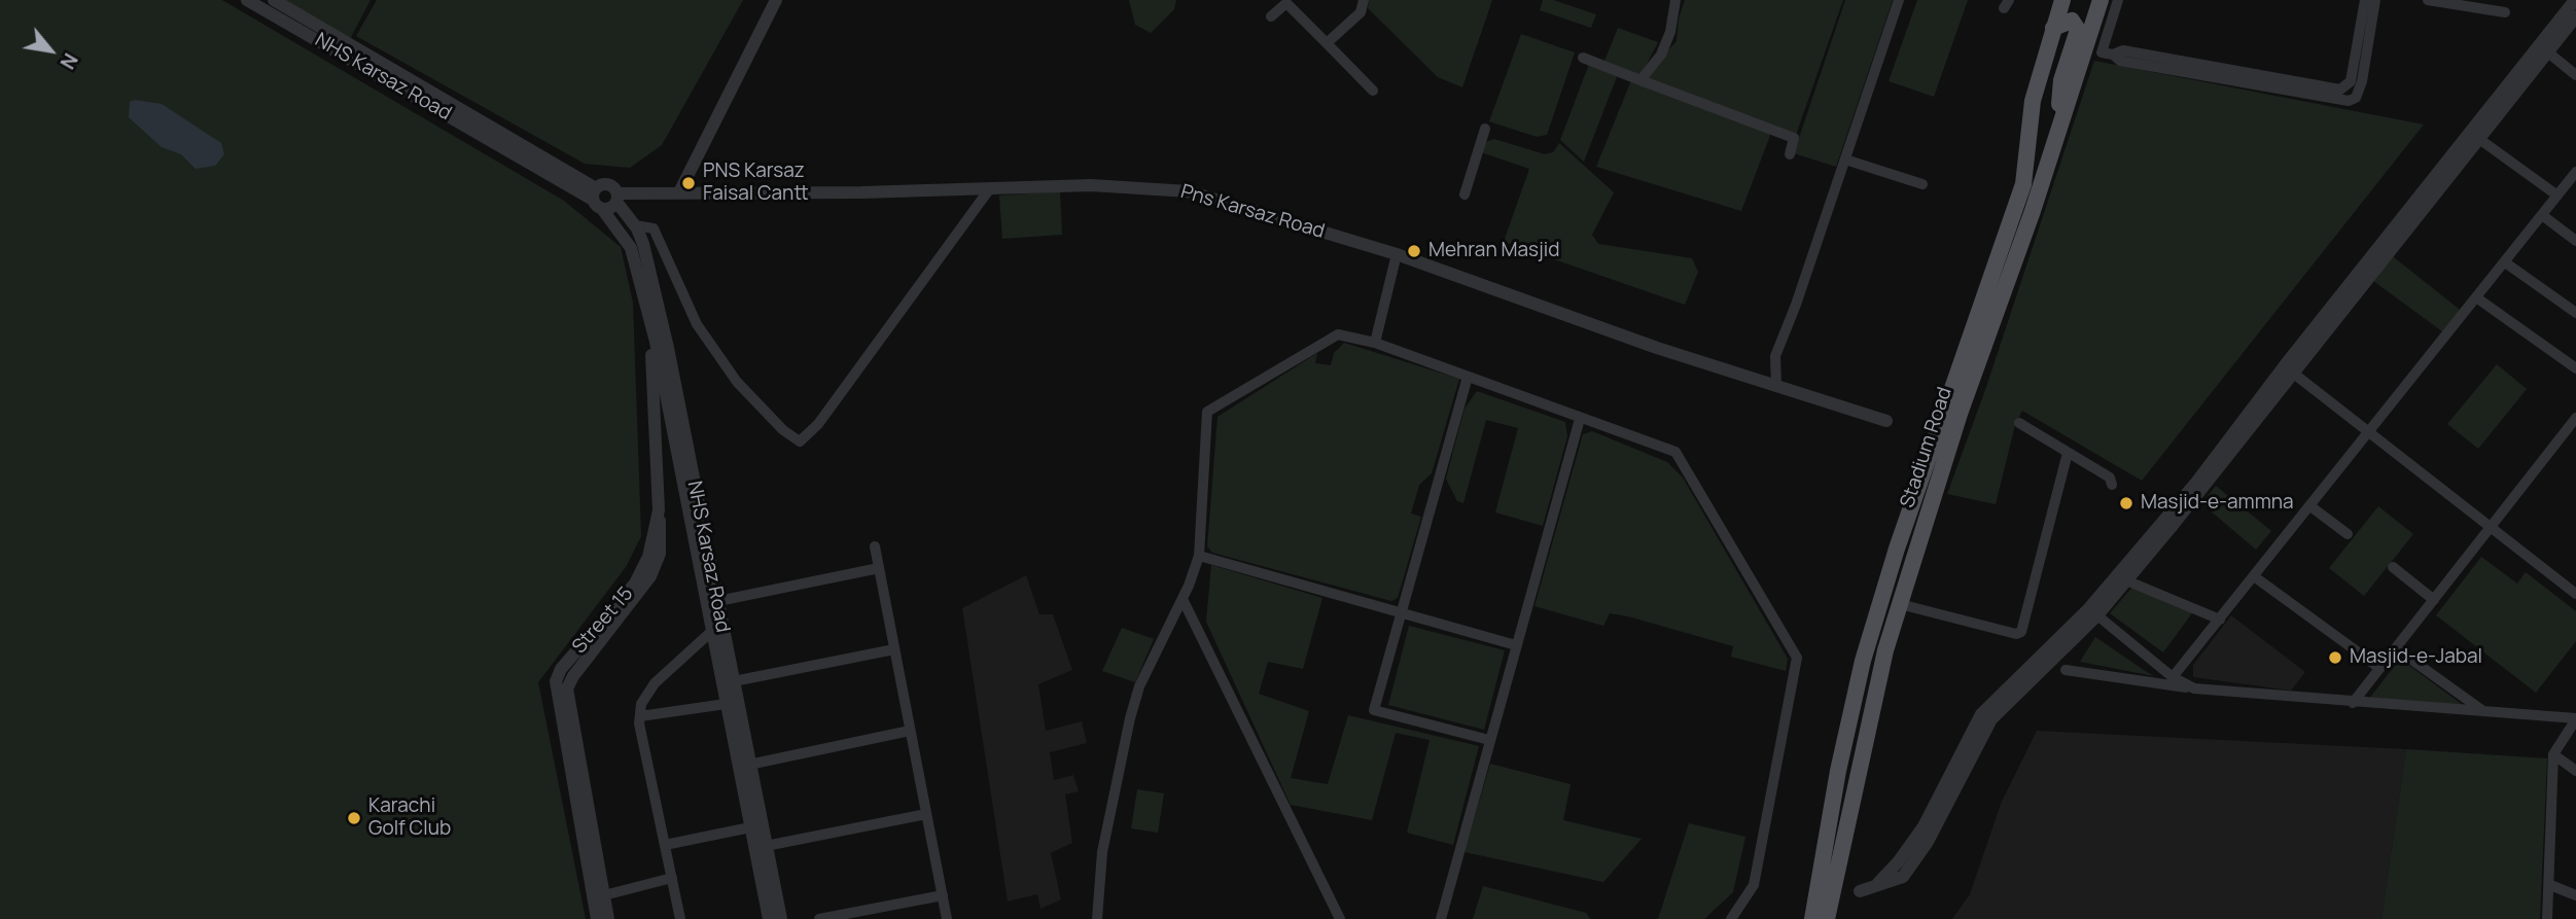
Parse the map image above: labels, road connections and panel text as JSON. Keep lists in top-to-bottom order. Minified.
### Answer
{"streets":{"main road":["Stadium Road"],"street":["NHS Karsaz Road","Pns Karsaz Road","Street 15"]},"crossings":[["NHS Karsaz Road","Pns Karsaz Road"],["NHS Karsaz Road","Street 15"]],"places":["PNS Karsaz Faisal Cantt","Mehran Masjid","Masjid-e-ammna","Masjid-e-Jabal","Karachi Golf Club"],"north":"bottom right"}
